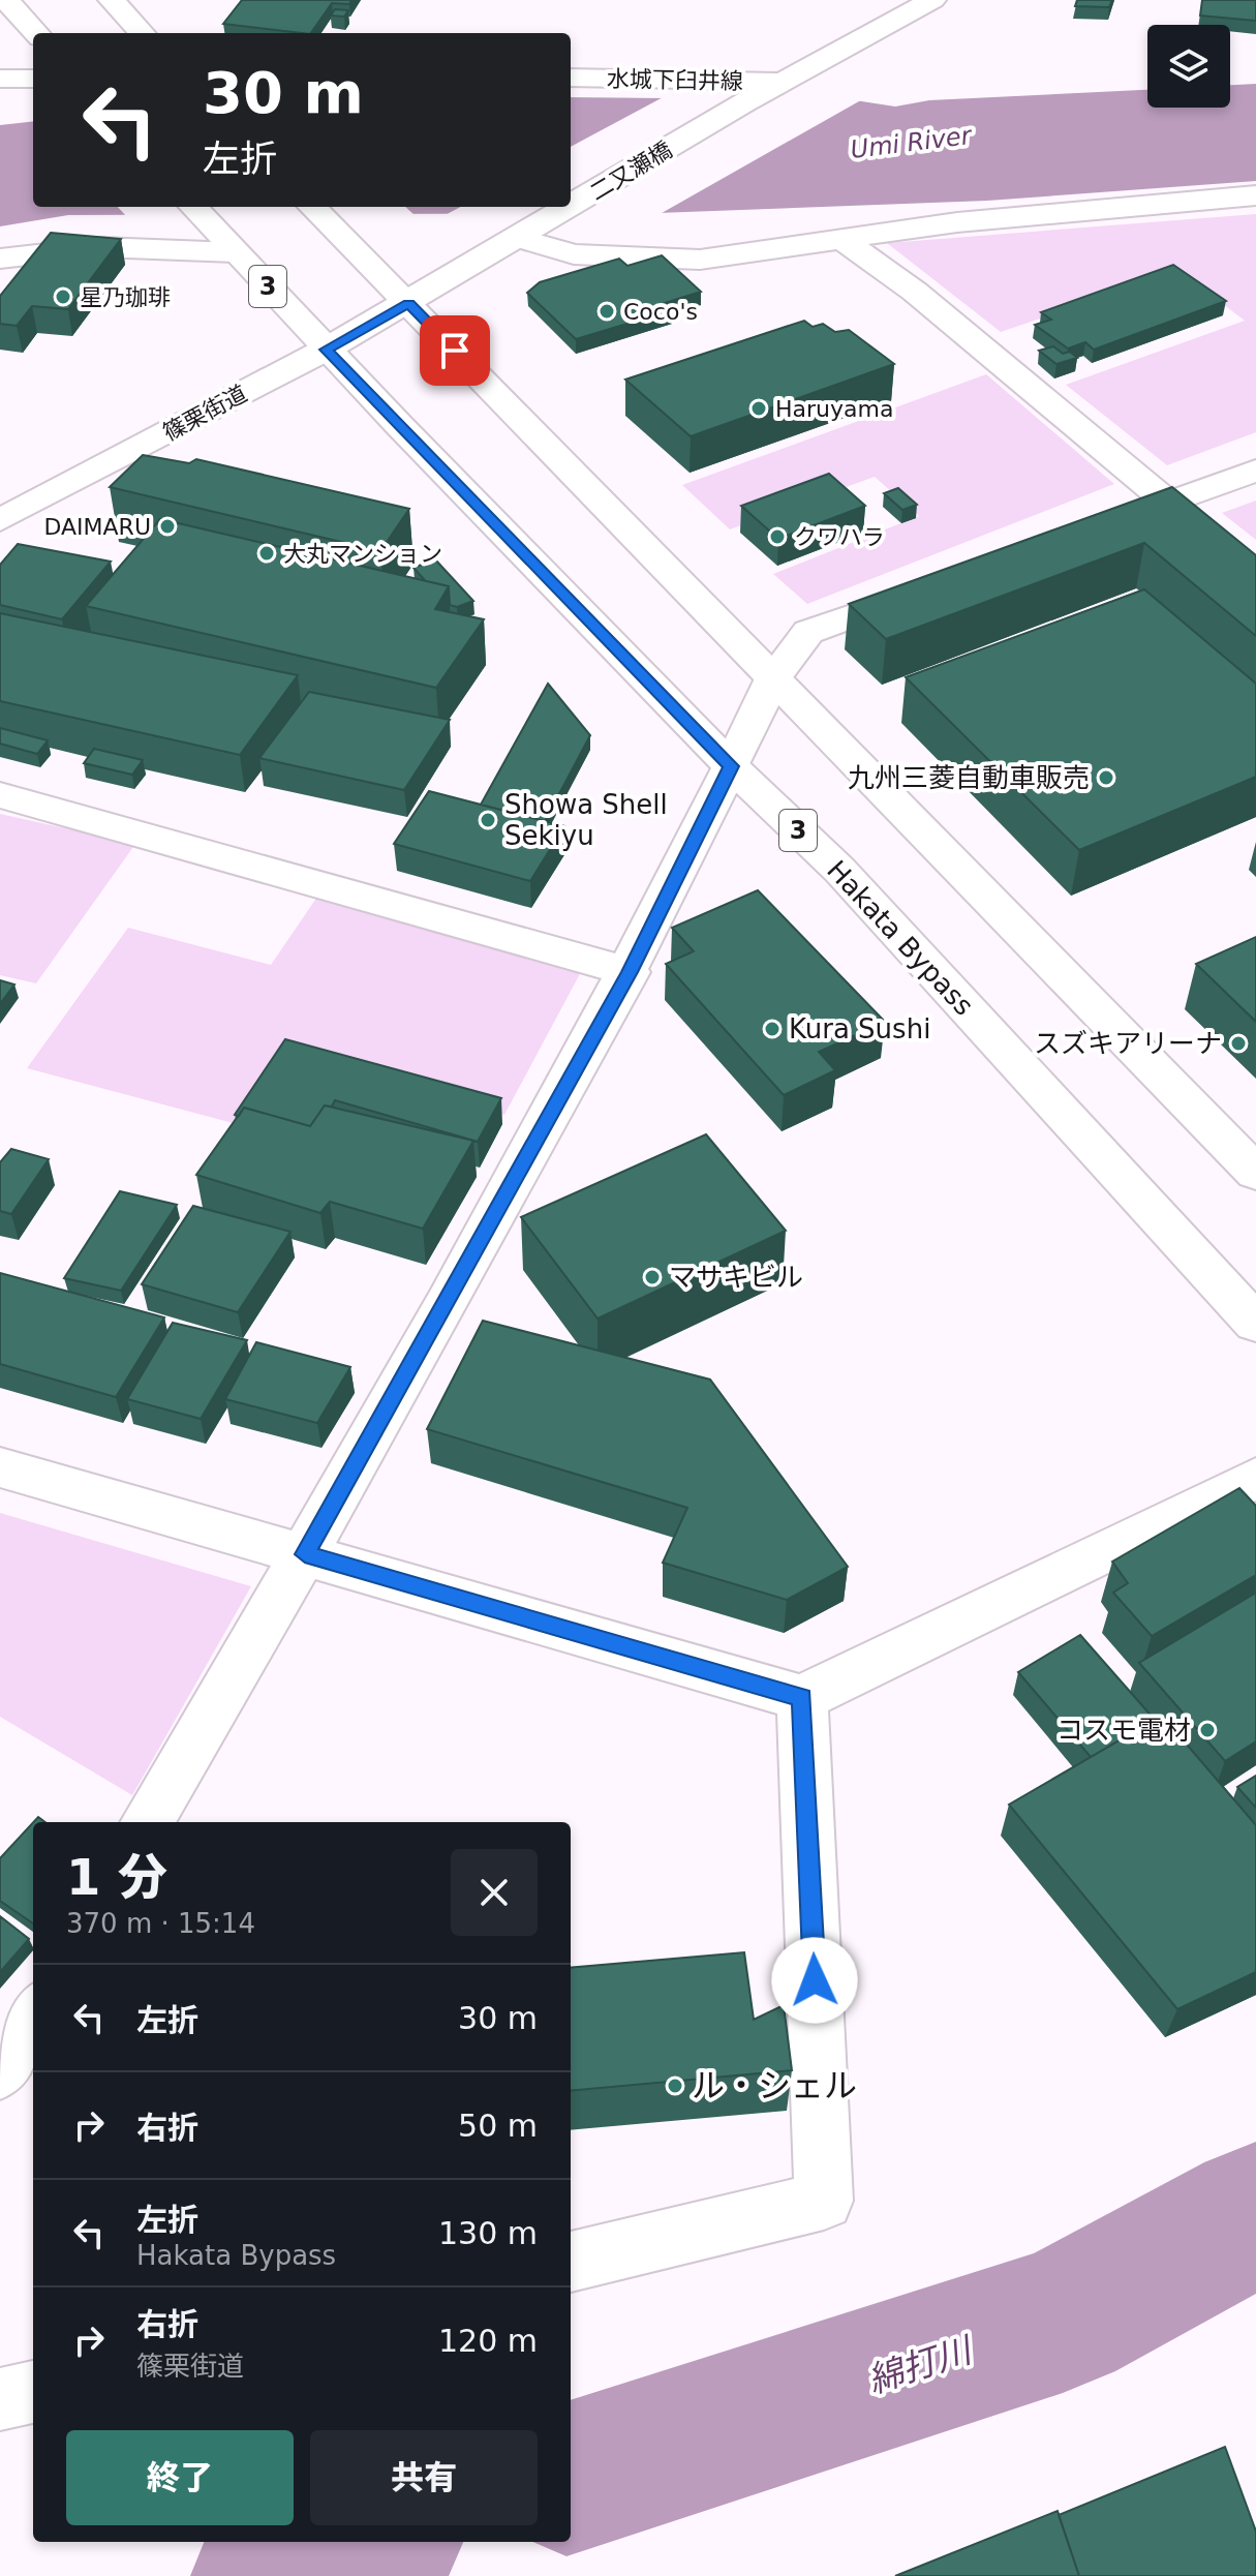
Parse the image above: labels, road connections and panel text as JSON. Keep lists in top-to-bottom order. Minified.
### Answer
{"streets":{"main road":["水城下臼井線","二又瀬橋","3","篠栗街道","Hakata Bypass"]},"crossings":[["水城下臼井線","二又瀬橋"],["二又瀬橋","篠栗街道"],["3","篠栗街道"],["3","Hakata Bypass"],["篠栗街道","Hakata Bypass"]],"water":["Umi River","綿打川"],"places":["星乃珈琲","Coco's","Haruyama","DAIMARU","クワハラ","大丸マンション","九州三菱自動車販売","Showa Shell Sekiyu","Kura Sushi","スズキアリーナ","マサキビル","コスモ電材","ル・シェル"],"page":{"turn":["30 m","左折"],"heading":["1 分","370 m · 15:14"],"list":[{"name":"左折","value":"30 m"},{"name":"右折","value":"50 m"},{"name":"左折","note":"Hakata Bypass","value":"130 m"},{"name":"右折","note":"篠栗街道","value":"120 m"}],"buttons":["終了","共有"]}}
